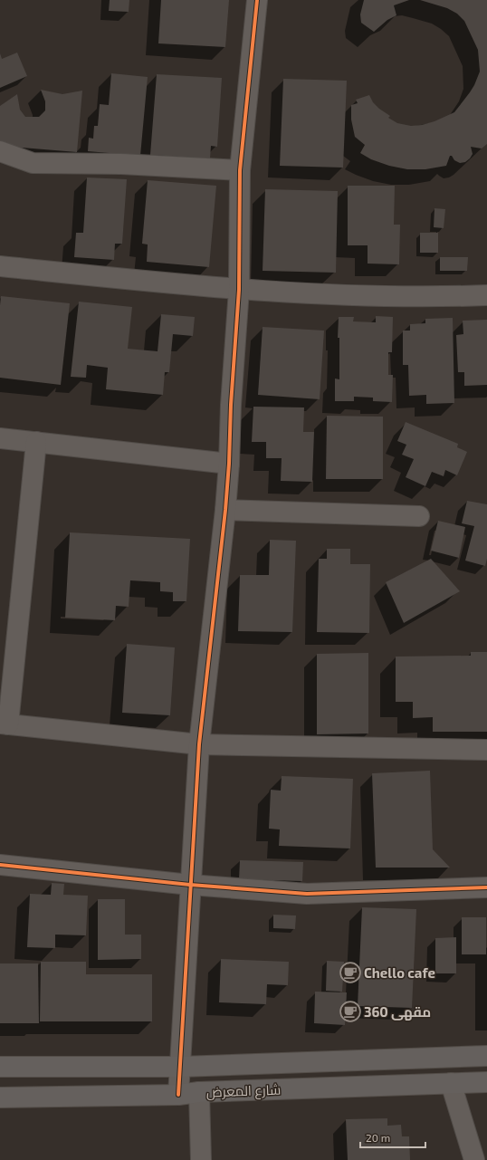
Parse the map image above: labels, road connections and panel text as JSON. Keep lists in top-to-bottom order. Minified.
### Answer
{"streets":{"main road":["شارع المعرض"]},"places":{"cafe":["Chello cafe","مقهى 360"]},"scale_bar":"20 m"}
